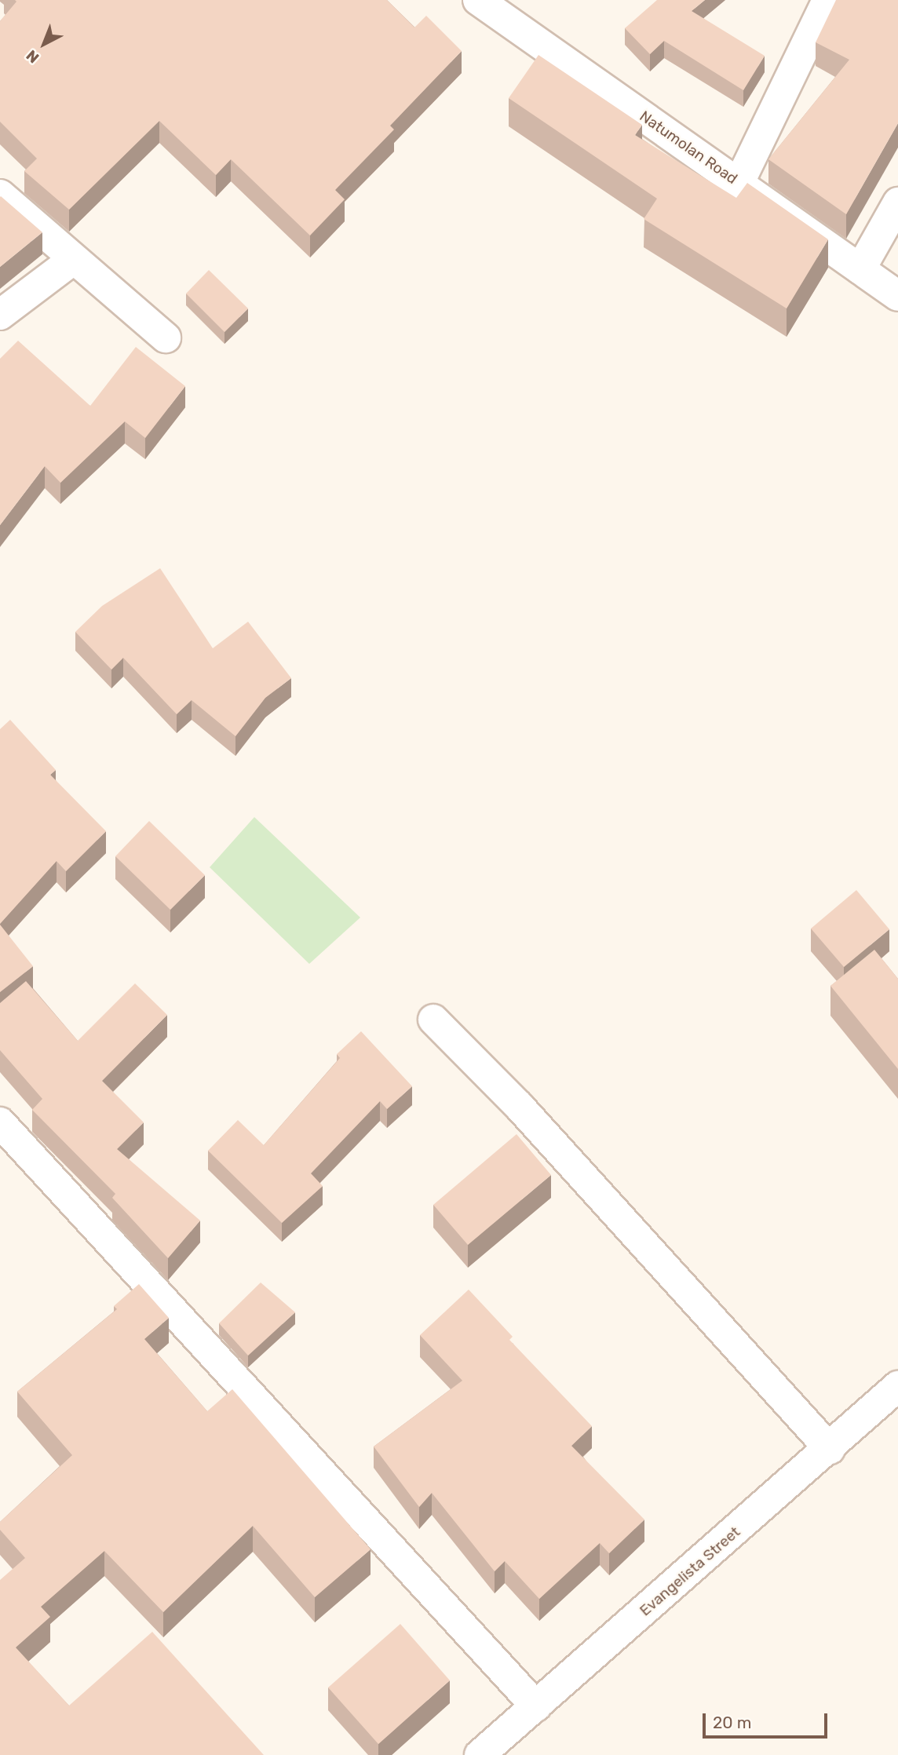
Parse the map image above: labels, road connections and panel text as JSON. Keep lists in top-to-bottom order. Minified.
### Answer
{"streets":{"street":["Natumolan Road","Evangelista Street"]},"scale_bar":"20 m","north":"bottom left"}
